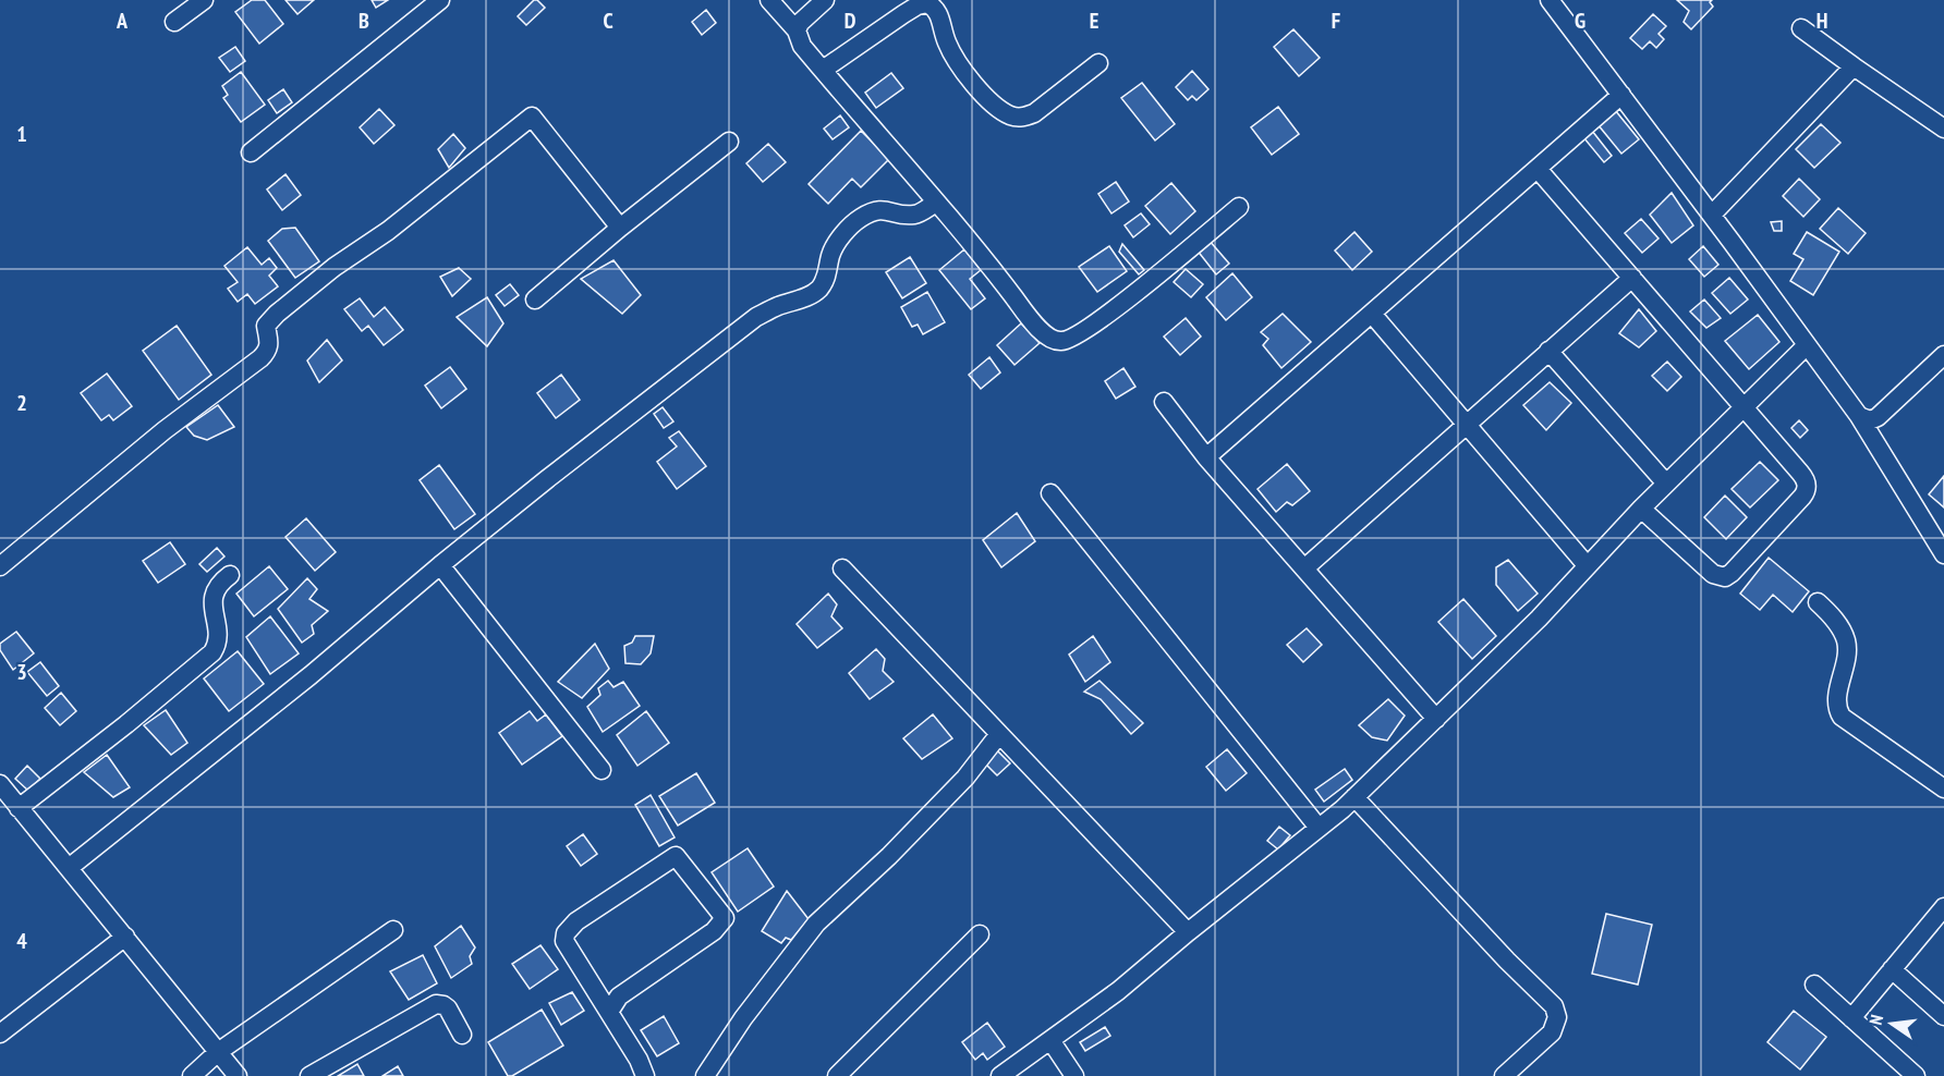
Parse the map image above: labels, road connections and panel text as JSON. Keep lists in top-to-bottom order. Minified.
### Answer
{"north":"left","grid":{"columns":["A","B","C","D","E","F","G","H"],"rows":["1","2","3","4"]}}
